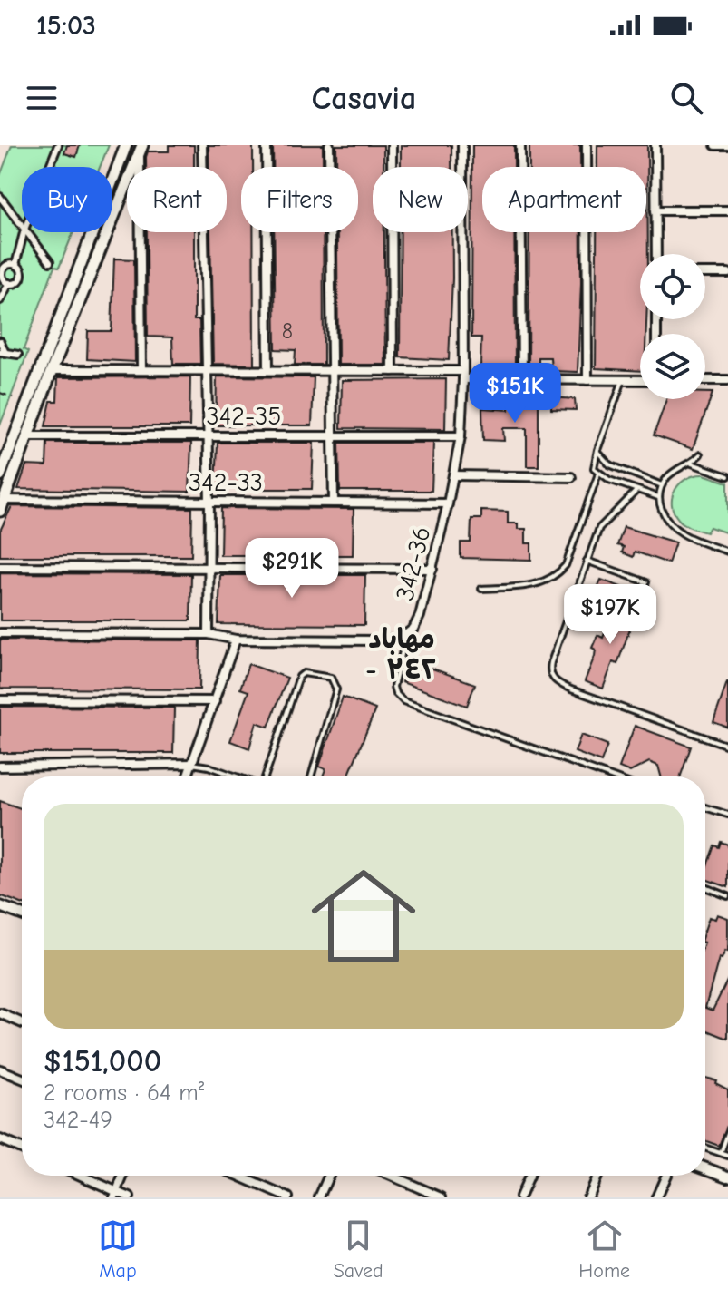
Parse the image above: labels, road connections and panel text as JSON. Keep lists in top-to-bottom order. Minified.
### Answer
{"streets":{"street":["342-35","342-33","342-36"]},"crossings":[["342-35","342-36"],["342-33","342-36"]],"districts":["مهاباد - ٣٤٢"],"house_numbers":["8"],"page":{"status":"15:03","header":"Casavia","chip":["Buy","Rent","Filters","New","Apartment"],"price":["$151K","$291K","$197K"],"list":[{"name":"$151,000","note":"2 rooms · 64 m² · 342-49"}],"tabs":["Map","Saved","Home"]}}
